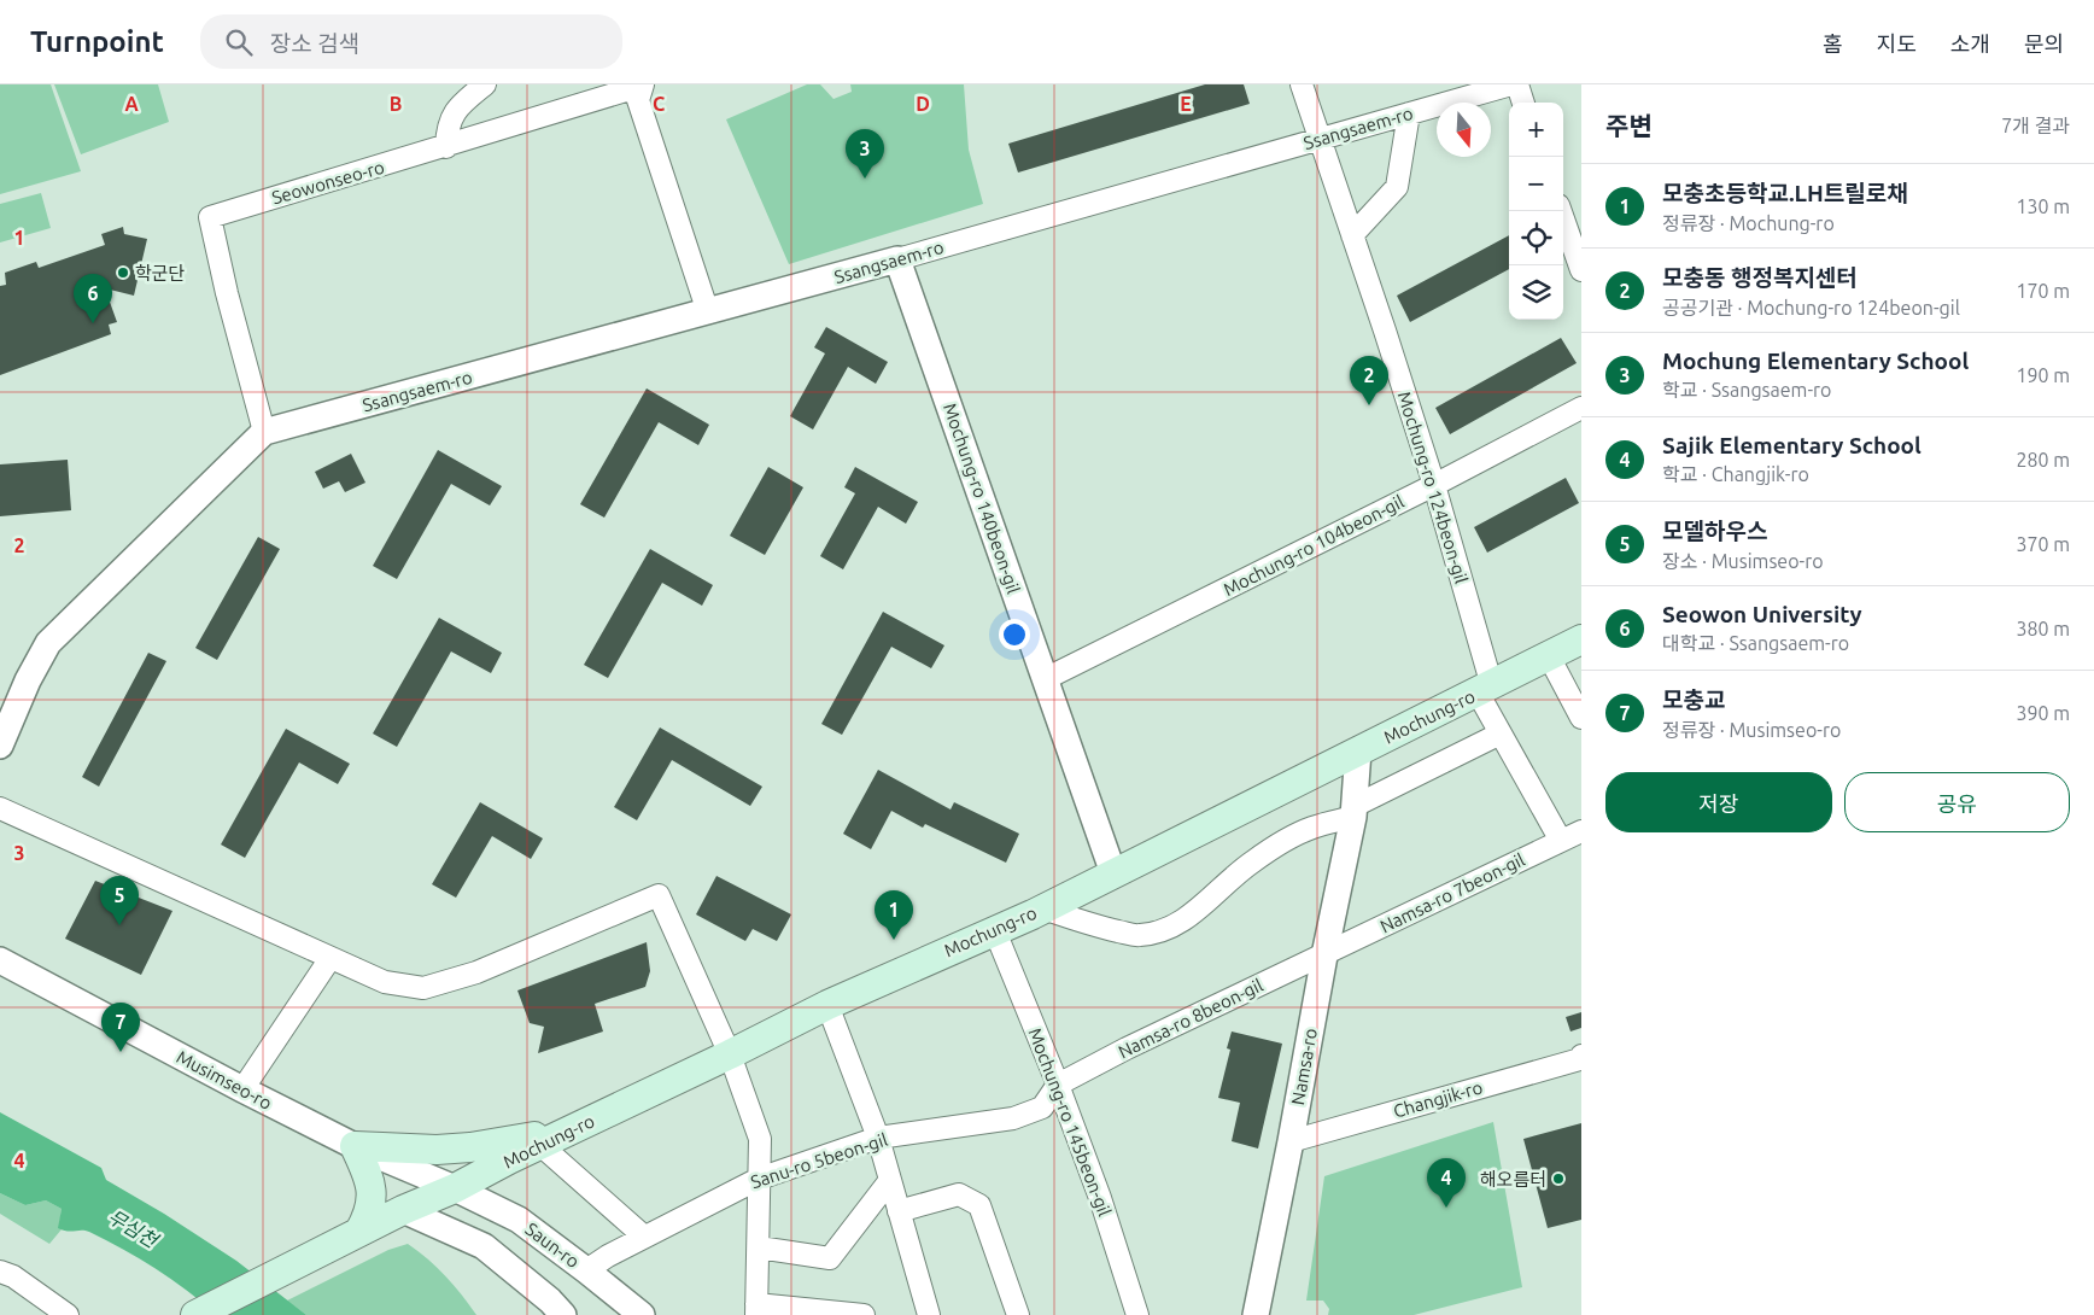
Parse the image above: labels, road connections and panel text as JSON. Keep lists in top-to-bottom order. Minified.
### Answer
{"streets":{"main road":["Mochung-ro"],"street":["Ssangsaem-ro","Seowonseo-ro","Mochung-ro 124beon-gil","Mochung-ro 140beon-gil","Mochung-ro 104beon-gil","Namsa-ro 7beon-gil","Namsa-ro 8beon-gil","Namsa-ro","Musimseo-ro","Changjik-ro","Mochung-ro 145beon-gil","Sanu-ro 5beon-gil","Saun-ro"]},"crossings":[["Ssangsaem-ro","Seowonseo-ro"],["Ssangsaem-ro","Mochung-ro 124beon-gil"],["Ssangsaem-ro","Mochung-ro 140beon-gil"],["Mochung-ro 124beon-gil","Mochung-ro 104beon-gil"],["Mochung-ro 124beon-gil","Mochung-ro"],["Mochung-ro 124beon-gil","Namsa-ro 7beon-gil"],["Mochung-ro 140beon-gil","Mochung-ro 104beon-gil"],["Mochung-ro 140beon-gil","Mochung-ro"],["Mochung-ro","Namsa-ro"],["Mochung-ro","Musimseo-ro"],["Mochung-ro","Mochung-ro 145beon-gil"],["Mochung-ro","Saun-ro"],["Namsa-ro 7beon-gil","Namsa-ro 8beon-gil"],["Namsa-ro 7beon-gil","Namsa-ro"],["Namsa-ro 8beon-gil","Namsa-ro"],["Namsa-ro 8beon-gil","Mochung-ro 145beon-gil"],["Namsa-ro 8beon-gil","Sanu-ro 5beon-gil"],["Namsa-ro","Changjik-ro"],["Musimseo-ro","Saun-ro"],["Mochung-ro 145beon-gil","Sanu-ro 5beon-gil"],["Sanu-ro 5beon-gil","Saun-ro"]],"water":["무심천"],"places":["학군단","해오름터"],"north":"bottom","page":{"header":"Turnpoint","search":"장소 검색","nav":["홈","지도","소개","문의"],"heading":["주변","7개 결과"],"map_buttons":["+","−"],"pins":["3","6","2","5","1","7","4"],"list":[{"mark":"1","name":"모충초등학교.LH트릴로채","note":"정류장 · Mochung-ro","value":"130 m"},{"mark":"2","name":"모충동 행정복지센터","note":"공공기관 · Mochung-ro 124beon-gil","value":"170 m"},{"mark":"3","name":"Mochung Elementary School","note":"학교 · Ssangsaem-ro","value":"190 m"},{"mark":"4","name":"Sajik Elementary School","note":"학교 · Changjik-ro","value":"280 m"},{"mark":"5","name":"모델하우스","note":"장소 · Musimseo-ro","value":"370 m"},{"mark":"6","name":"Seowon University","note":"대학교 · Ssangsaem-ro","value":"380 m"},{"mark":"7","name":"모충교","note":"정류장 · Musimseo-ro","value":"390 m"}],"buttons":["저장","공유"]},"grid":{"columns":["A","B","C","D","E"],"rows":["1","2","3","4"]}}
